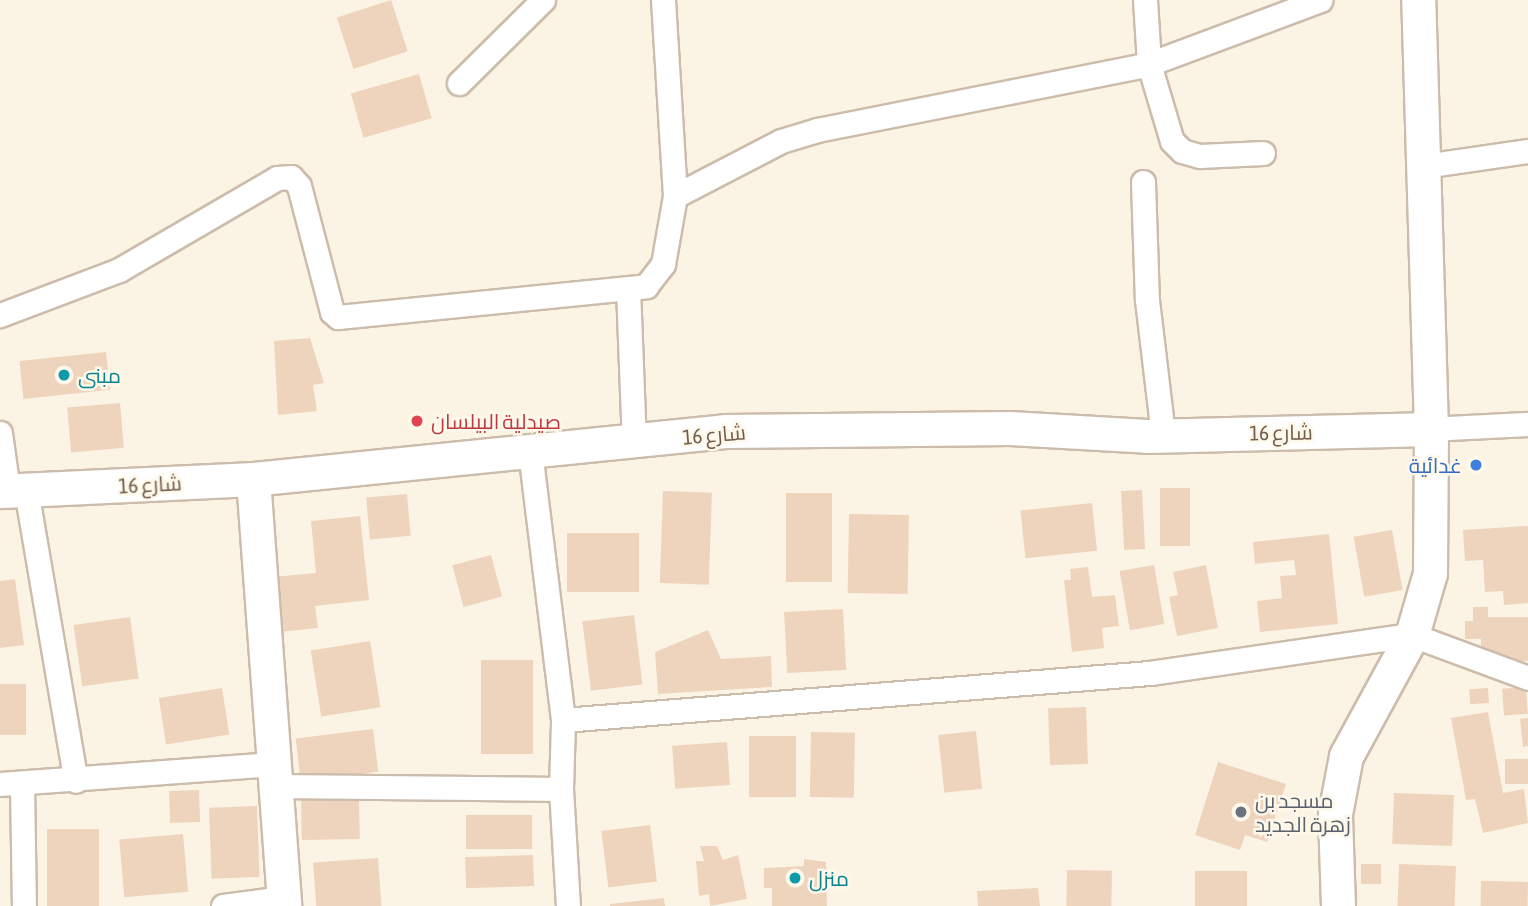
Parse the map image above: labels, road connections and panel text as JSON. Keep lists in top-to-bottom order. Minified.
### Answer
{"streets":{"street":["شارع 16"]},"places":["مبنى","صيدلية البيلسان","غدائية","مسجد بن زهرة الجديد","منزل"]}
